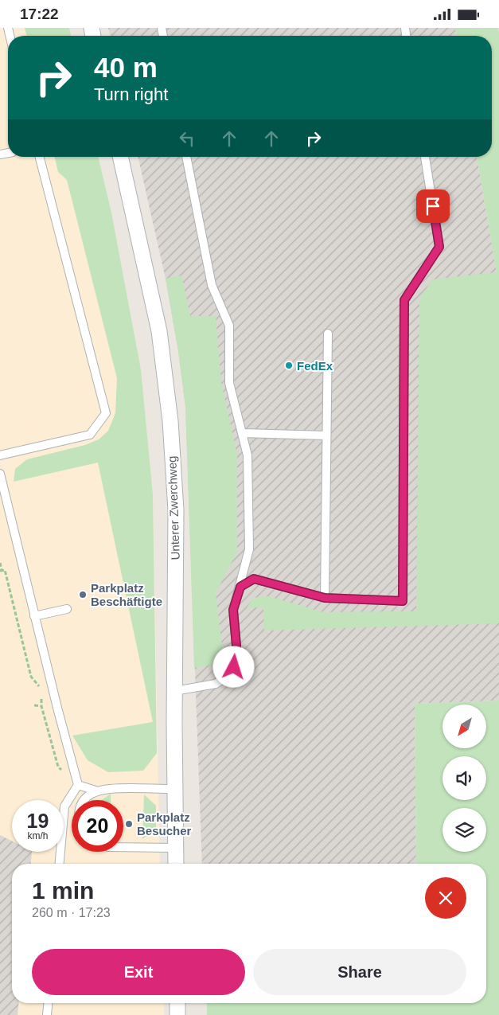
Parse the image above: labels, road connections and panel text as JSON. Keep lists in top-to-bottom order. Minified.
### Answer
{"streets":{"street":["Unterer Zwerchweg"]},"places":["FedEx","Parkplatz Beschäftigte","Parkplatz Besucher"],"north":"bottom left","page":{"status":"17:22","turn":["40 m","Turn right"],"speed":"19 km/h","limit":"20","heading":["1 min","260 m · 17:23"],"buttons":["Exit","Share"]}}
